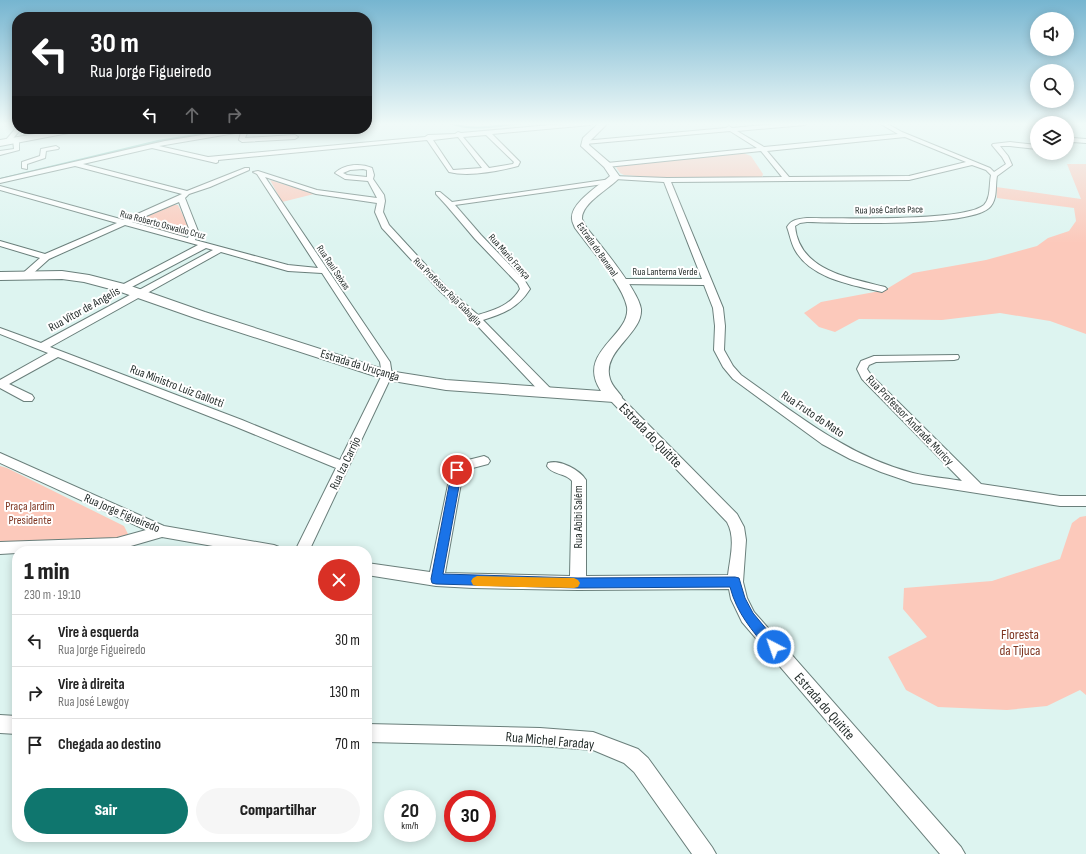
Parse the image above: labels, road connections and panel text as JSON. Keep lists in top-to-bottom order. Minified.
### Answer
{"streets":{"street":["Rua José Carlos Pace","Rua Roberto Oswaldo Cruz","Estrada do Bananal","Rua Mario França","Rua Raul Seixas","Rua Lanterna Verde","Rua Professor Raja Gabaglia","Rua Vitor de Angelis","Estrada da Uruçanga","Rua Ministro Luiz Gallotti","Rua Fruto do Mato","Rua Professor Andrade Muricy","Estrada do Quitite","Rua Iza Carrijo","Rua Jorge Figueiredo","Rua Abibi Salém","Rua Michel Faraday"]},"crossings":[["Rua Roberto Oswaldo Cruz","Rua Raul Seixas"],["Estrada do Bananal","Rua Lanterna Verde"],["Estrada do Bananal","Estrada da Uruçanga"],["Estrada do Bananal","Estrada do Quitite"],["Rua Mario França","Rua Professor Raja Gabaglia"],["Rua Raul Seixas","Estrada da Uruçanga"],["Rua Raul Seixas","Rua Iza Carrijo"],["Rua Lanterna Verde","Rua Fruto do Mato"],["Rua Professor Raja Gabaglia","Estrada da Uruçanga"],["Rua Vitor de Angelis","Estrada da Uruçanga"],["Rua Vitor de Angelis","Rua Ministro Luiz Gallotti"],["Estrada da Uruçanga","Estrada do Quitite"],["Estrada da Uruçanga","Rua Iza Carrijo"],["Rua Ministro Luiz Gallotti","Rua Iza Carrijo"],["Rua Fruto do Mato","Rua Professor Andrade Muricy"]],"parks":["Praça Jardim Presidente","Floresta da Tijuca"],"page":{"turn":["30 m","Rua Jorge Figueiredo"],"heading":["1 min","230 m · 19:10"],"list":[{"name":"Vire à esquerda","note":"Rua Jorge Figueiredo","value":"30 m"},{"name":"Vire à direita","note":"Rua José Lewgoy","value":"130 m"},{"name":"Chegada ao destino","value":"70 m"}],"buttons":["Sair","Compartilhar"],"speed":"20 km/h","limit":"30"}}
